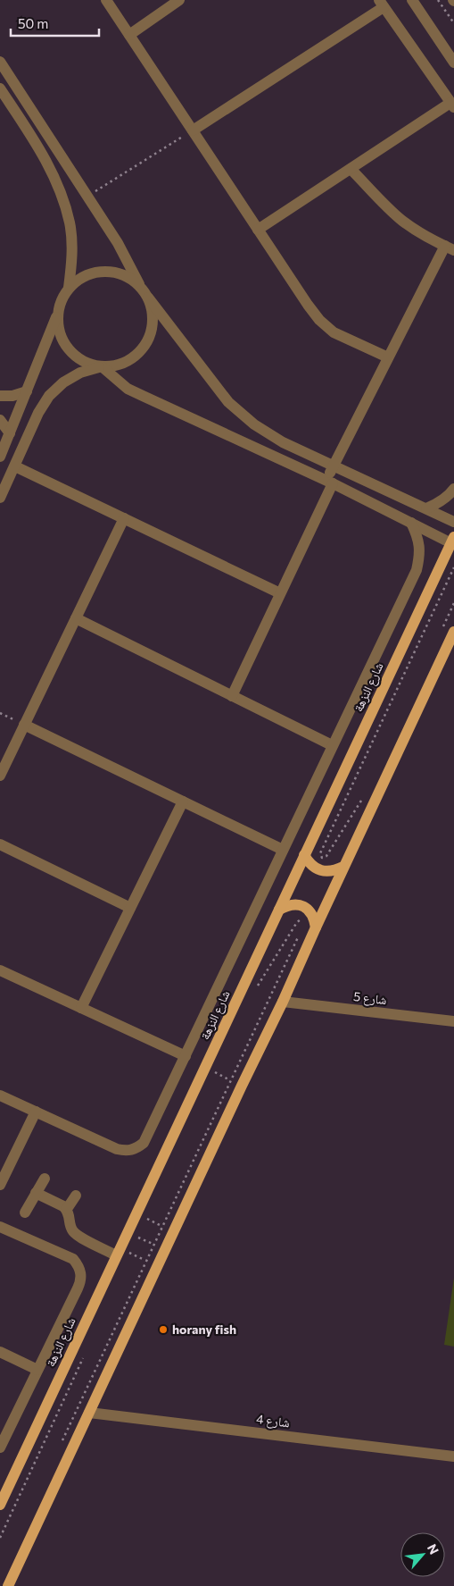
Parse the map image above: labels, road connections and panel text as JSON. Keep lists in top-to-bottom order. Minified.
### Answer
{"streets":{"main road":["شارع النزهة"],"street":["شارع 5","شارع 4"]},"places":["horany fish"],"scale_bar":"50 m","north":"top right"}
